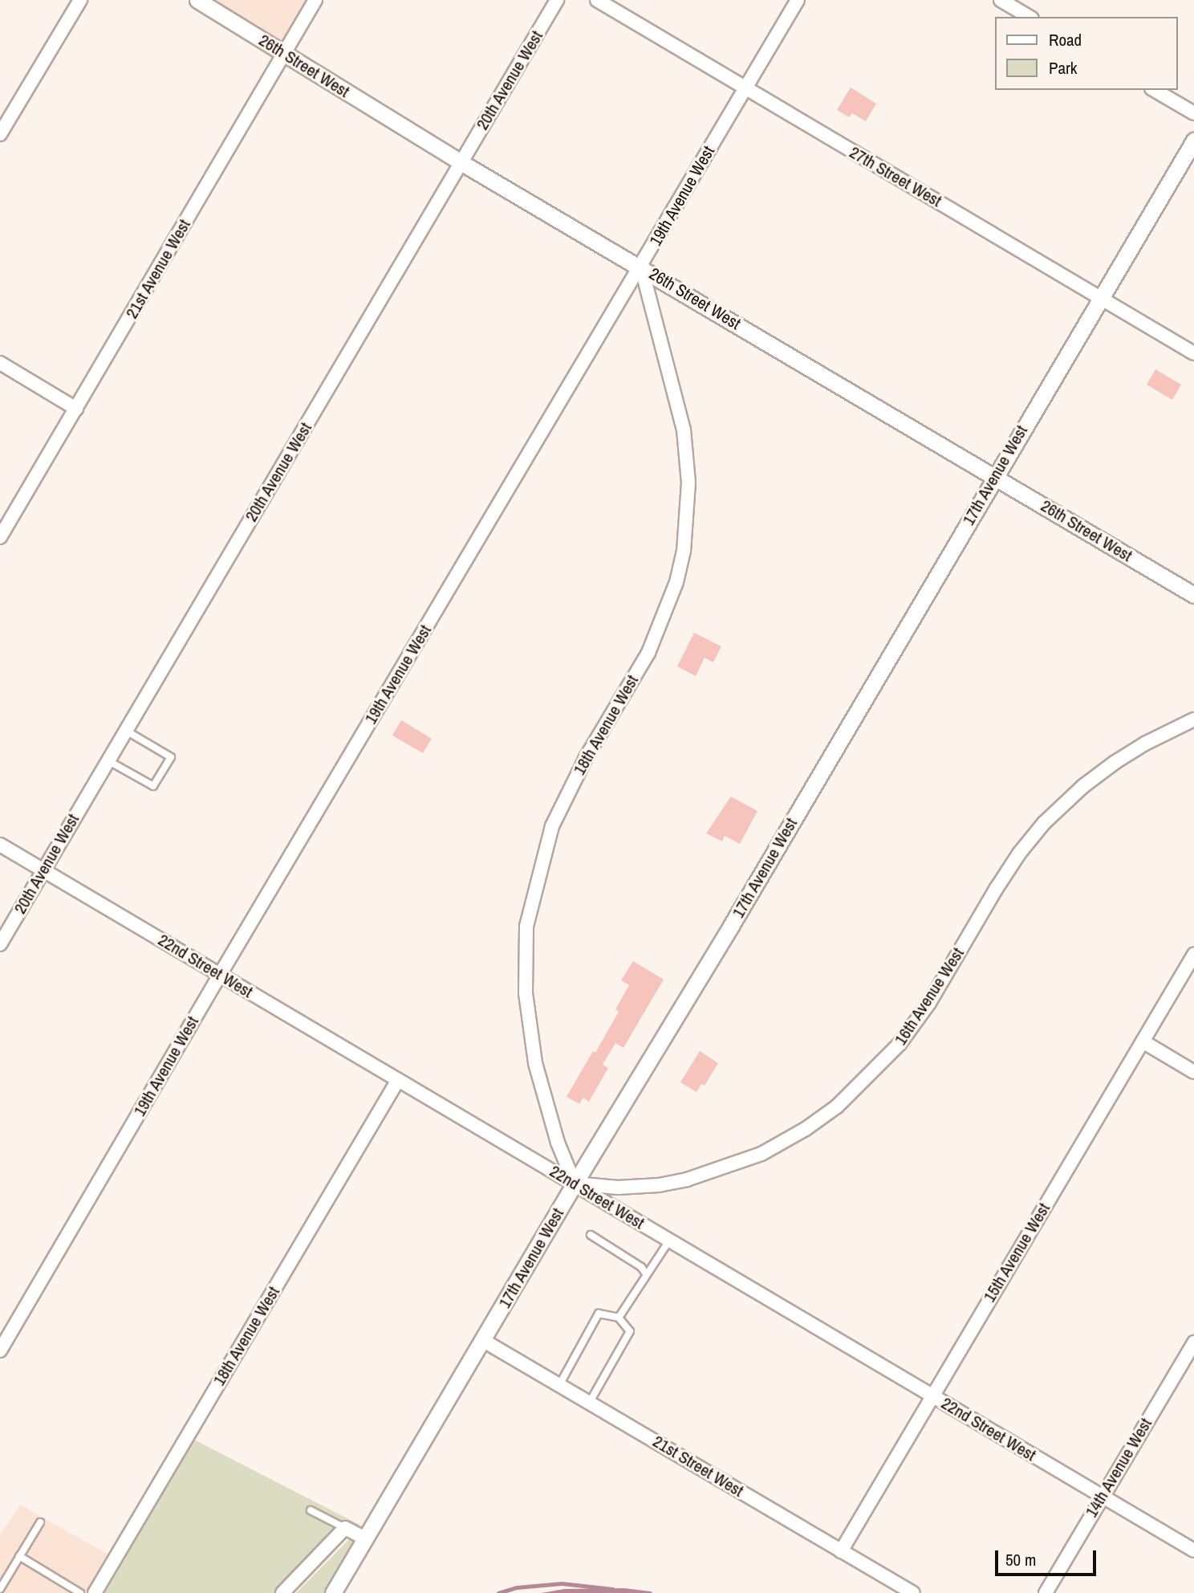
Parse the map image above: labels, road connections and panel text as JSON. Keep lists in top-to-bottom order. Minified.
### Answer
{"streets":{"street":["26th Street West","20th Avenue West","27th Street West","19th Avenue West","21st Avenue West","17th Avenue West","18th Avenue West","22nd Street West","16th Avenue West","15th Avenue West","21st Street West","14th Avenue West"]},"crossings":[["26th Street West","20th Avenue West"],["26th Street West","19th Avenue West"],["26th Street West","21st Avenue West"],["26th Street West","17th Avenue West"],["26th Street West","18th Avenue West"],["20th Avenue West","22nd Street West"],["27th Street West","19th Avenue West"],["27th Street West","17th Avenue West"],["19th Avenue West","18th Avenue West"],["19th Avenue West","22nd Street West"],["17th Avenue West","18th Avenue West"],["17th Avenue West","22nd Street West"],["17th Avenue West","16th Avenue West"],["17th Avenue West","21st Street West"],["18th Avenue West","22nd Street West"],["18th Avenue West","16th Avenue West"],["22nd Street West","16th Avenue West"],["22nd Street West","15th Avenue West"],["22nd Street West","14th Avenue West"],["15th Avenue West","21st Street West"]],"legend":["Road","Park"],"scale_bar":"50 m"}
